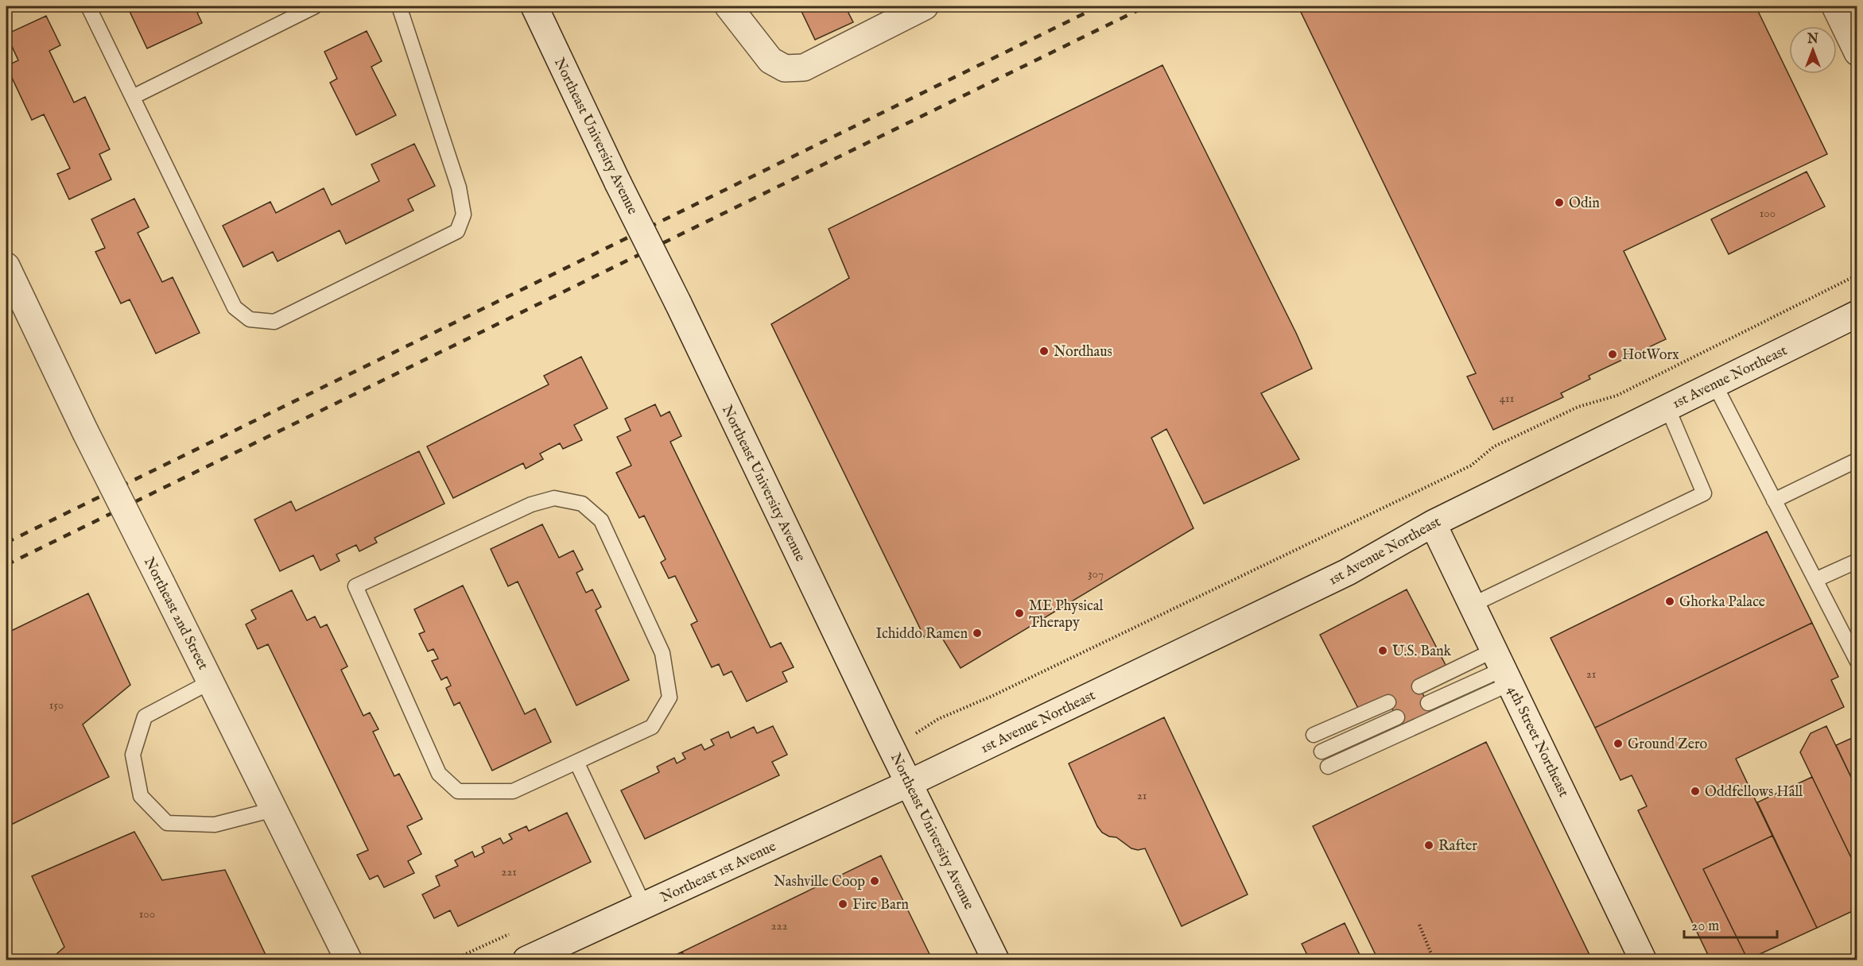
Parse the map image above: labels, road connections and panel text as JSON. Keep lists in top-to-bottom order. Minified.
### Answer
{"streets":{"main road":["Northeast University Avenue","1st Avenue Northeast","Northeast 2nd Street","4th Street Northeast","Northeast 1st Avenue"]},"crossings":[["Northeast University Avenue","1st Avenue Northeast"],["Northeast University Avenue","Northeast 1st Avenue"],["1st Avenue Northeast","4th Street Northeast"],["1st Avenue Northeast","Northeast 1st Avenue"]],"places":["Odin","Nordhaus","HotWorx","Ghorka Palace","ME Physical Therapy","Ichiddo Ramen","U.S. Bank","Ground Zero","Oddfellows Hall","Rafter","Nashville Coop","Fire Barn"],"house_numbers":["100","411","307","21","150","21","221","100","222"],"scale_bar":"20 m","north":"top"}
